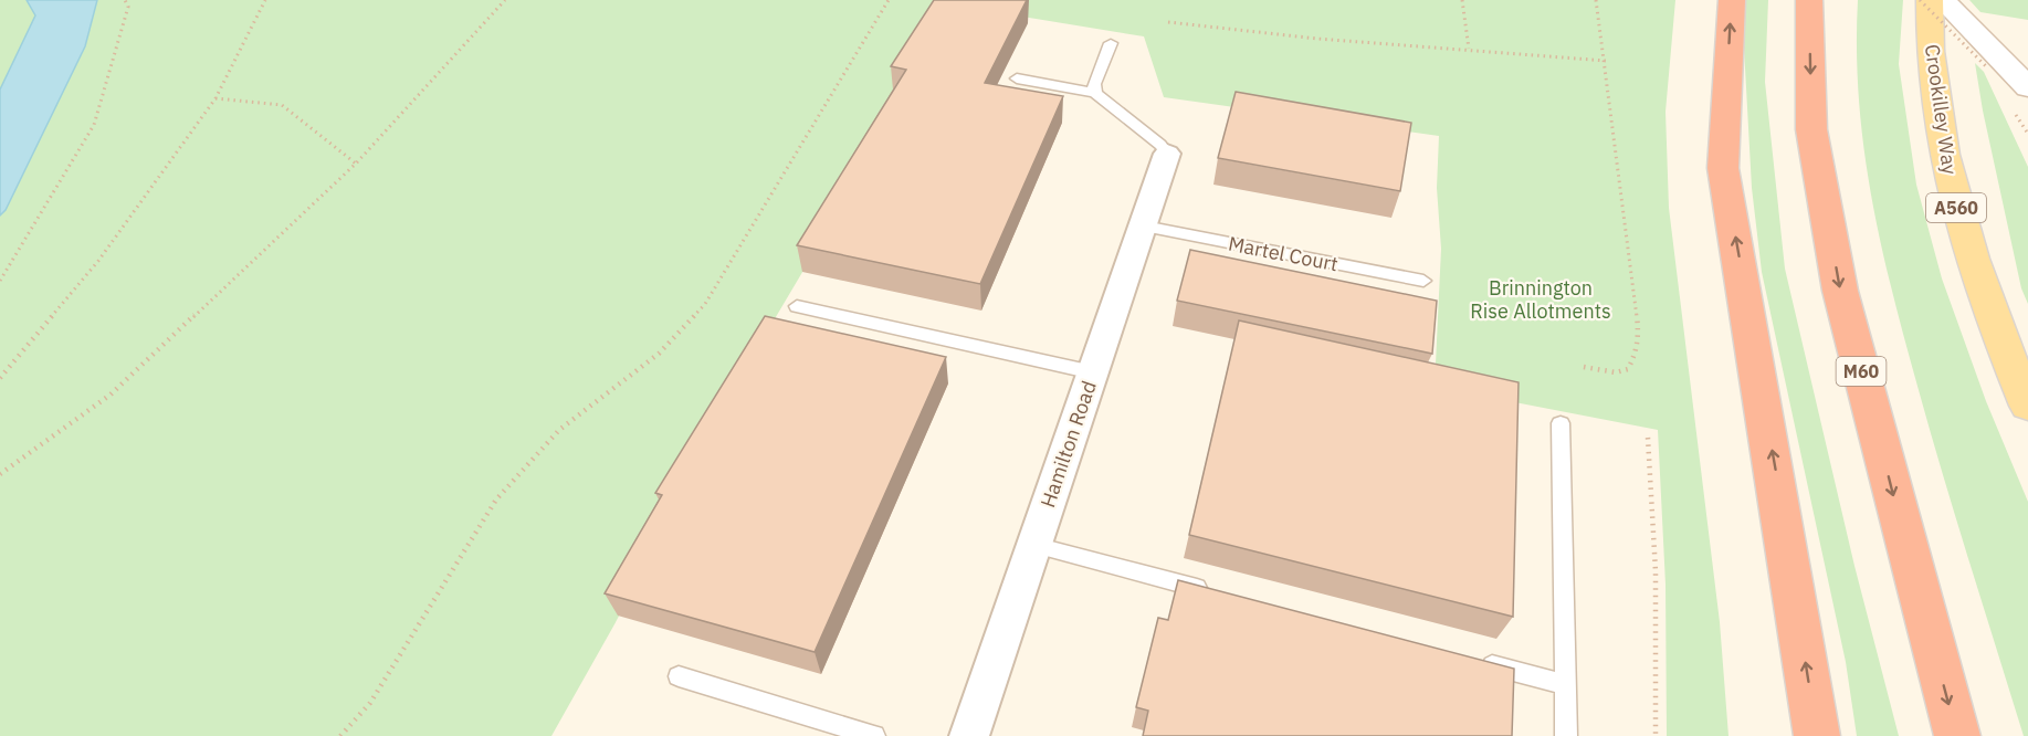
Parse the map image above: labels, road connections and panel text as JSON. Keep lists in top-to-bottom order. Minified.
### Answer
{"streets":{"highway":["M60"],"main road":["Crookilley Way","A560"],"street":["Hamilton Road"],"lane":["Martel Court"]},"crossings":[["Martel Court","Hamilton Road"]],"parks":["Brinnington Rise Allotments"]}
